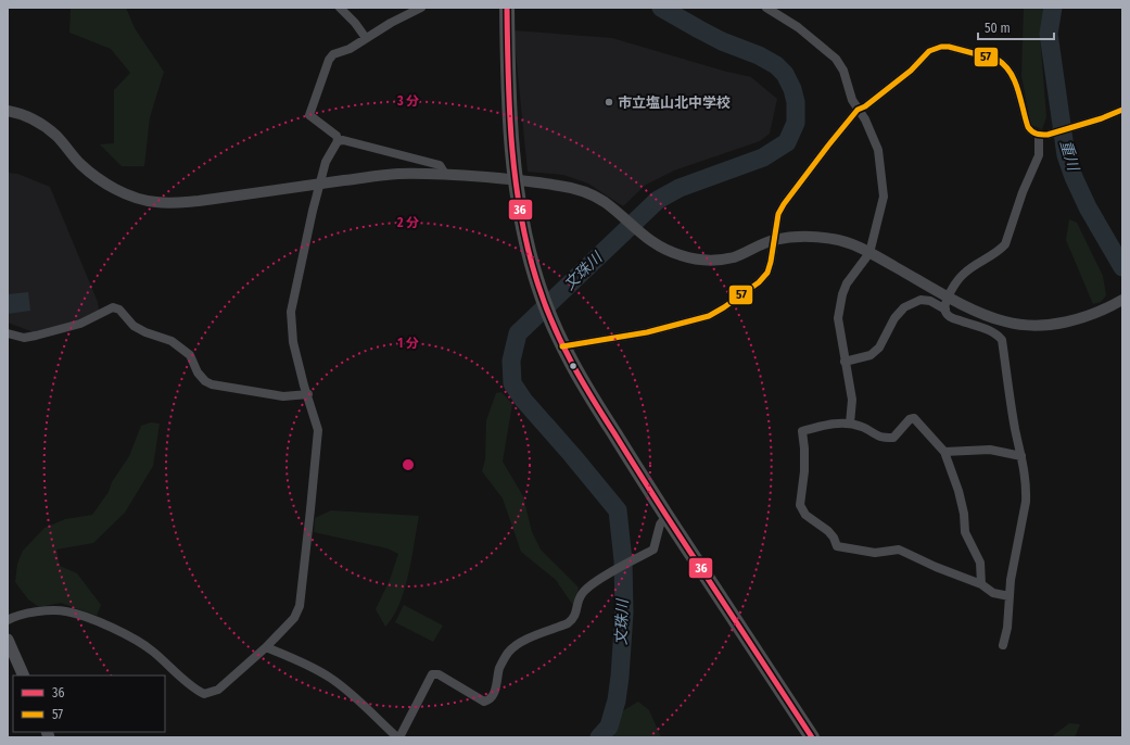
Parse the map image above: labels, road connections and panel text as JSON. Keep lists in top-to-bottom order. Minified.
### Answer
{"water":["重川","文珠川"],"places":["市立塩山北中学校"],"lines":["transit line 36","transit line 57"],"legend":["36","57"],"scale_bar":"50 m","rings":["3 分","2 分","1 分"]}
